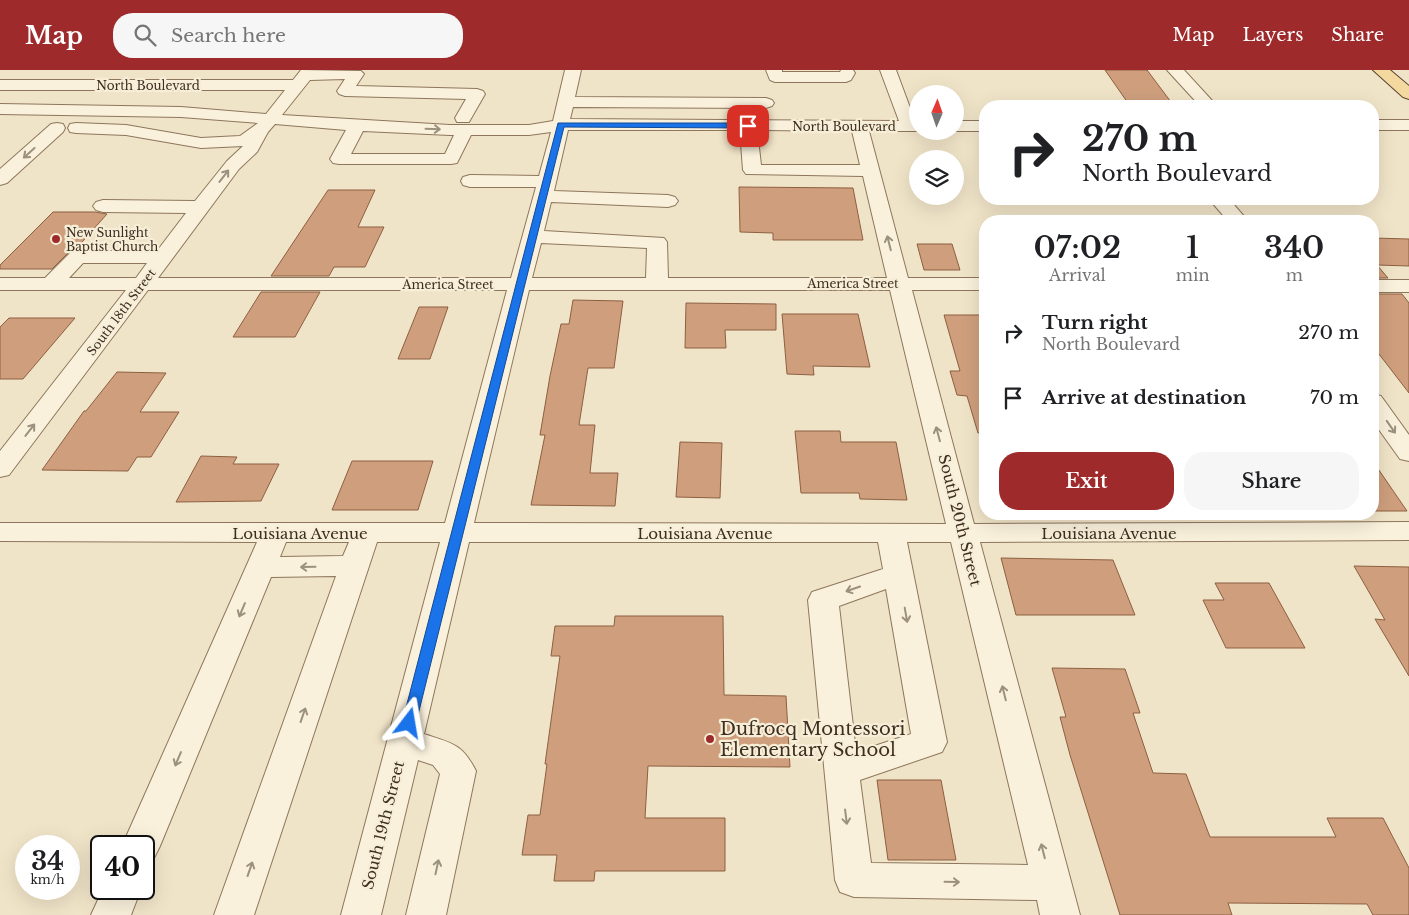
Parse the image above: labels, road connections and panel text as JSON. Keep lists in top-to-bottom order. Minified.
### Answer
{"streets":{"street":["North Boulevard","America Street","South 18th Street","South 20th Street","Louisiana Avenue","South 19th Street"]},"crossings":[["North Boulevard","South 18th Street"],["North Boulevard","South 20th Street"],["North Boulevard","South 19th Street"],["America Street","South 18th Street"],["America Street","South 20th Street"],["America Street","South 19th Street"],["South 20th Street","Louisiana Avenue"],["Louisiana Avenue","South 19th Street"]],"one_way":["South 18th Street","South 20th Street"],"places":["New Sunlight Baptist Church","Dufrocq Montessori Elementary School"],"north":"top","page":{"header":"Map","search":"Search here","nav":["Map","Layers","Share"],"turn":["270 m","North Boulevard"],"eta":["07:02","Arrival","1","min","340","m"],"list":[{"name":"Turn right","note":"North Boulevard","value":"270 m"},{"name":"Arrive at destination","value":"70 m"}],"buttons":["Exit","Share"],"speed":"34 km/h","limit":"40"}}
